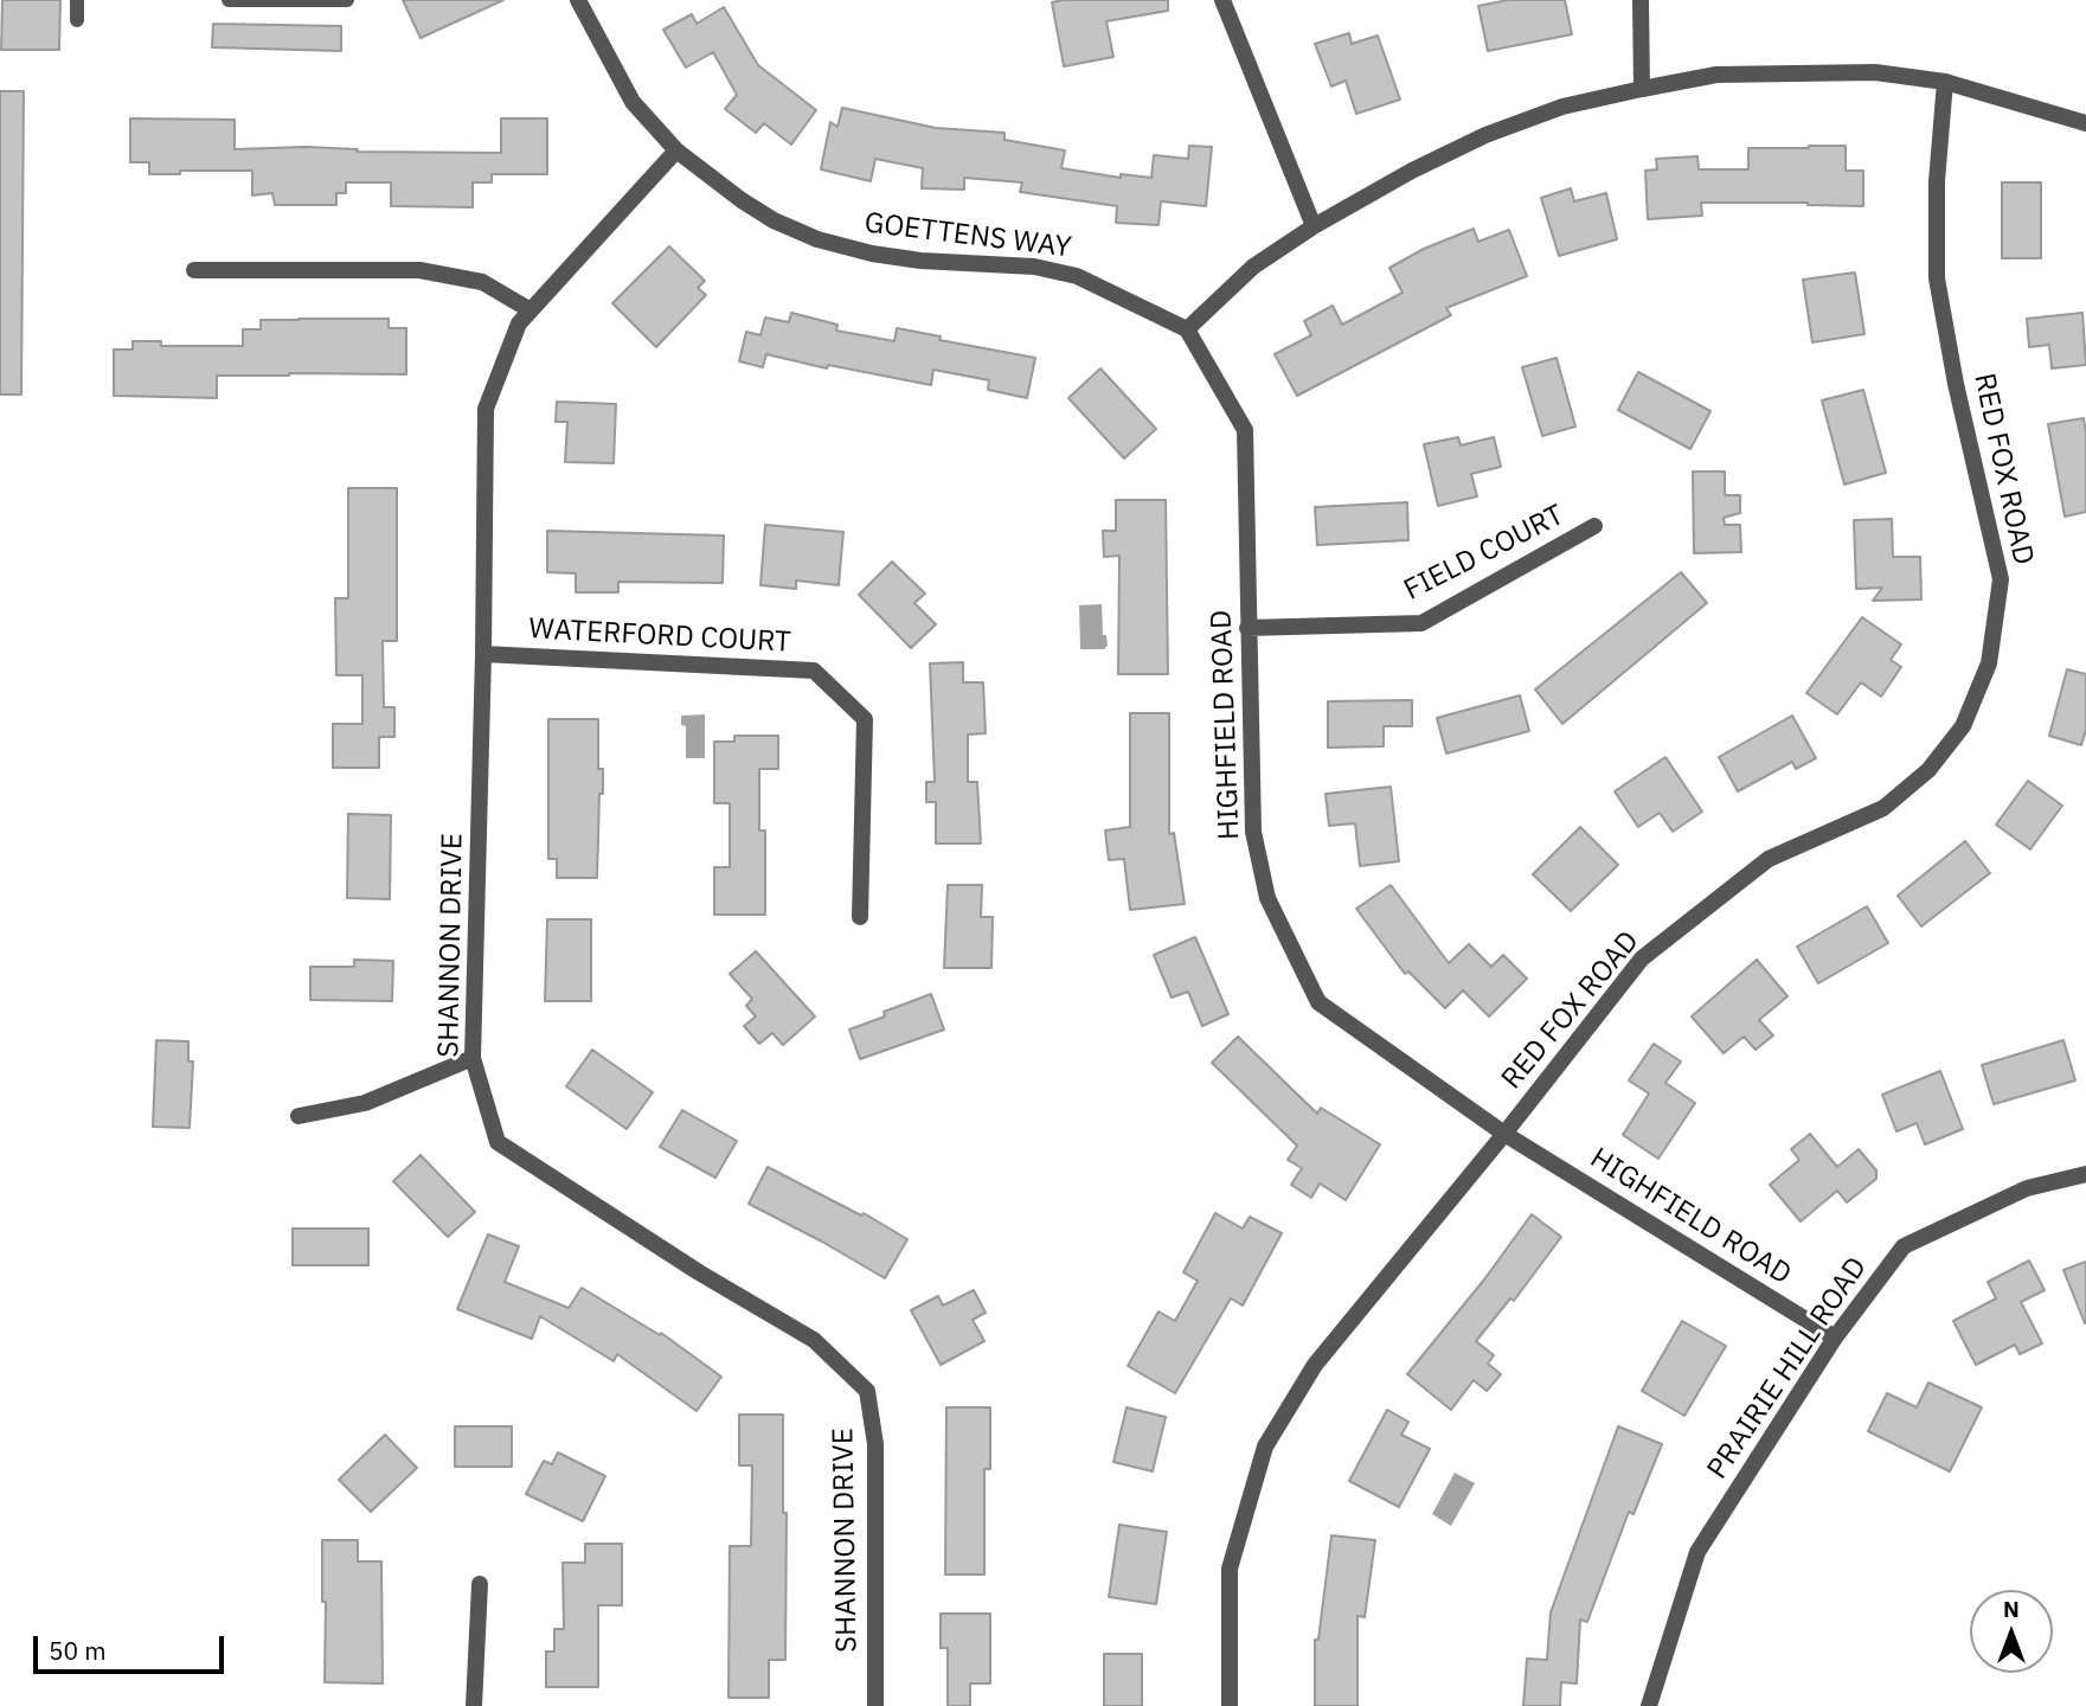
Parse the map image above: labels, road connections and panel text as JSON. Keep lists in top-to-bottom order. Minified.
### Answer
{"streets":{"street":["GOETTENS WAY","RED FOX ROAD","FIELD COURT","WATERFORD COURT","HIGHFIELD ROAD","SHANNON DRIVE","PRAIRIE HILL ROAD"]},"crossings":[["GOETTENS WAY","HIGHFIELD ROAD"],["GOETTENS WAY","SHANNON DRIVE"],["RED FOX ROAD","HIGHFIELD ROAD"],["FIELD COURT","HIGHFIELD ROAD"],["WATERFORD COURT","SHANNON DRIVE"],["HIGHFIELD ROAD","PRAIRIE HILL ROAD"]],"scale_bar":"50 m","north":"top"}
